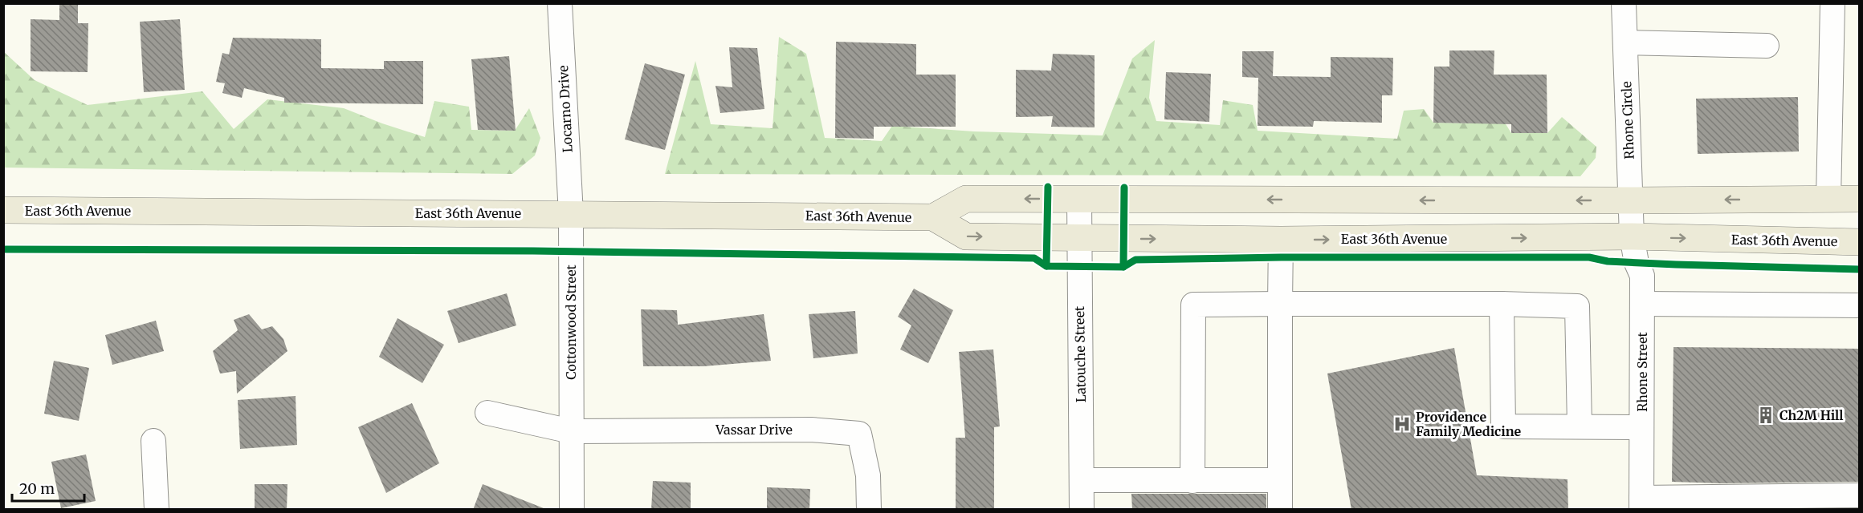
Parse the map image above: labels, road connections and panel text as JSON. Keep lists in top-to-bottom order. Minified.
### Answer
{"streets":{"main road":["East 36th Avenue"],"street":["Locarno Drive","Rhone Circle","Cottonwood Street","Latouche Street","Rhone Street","Vassar Drive"]},"crossings":[["Locarno Drive","East 36th Avenue"],["Locarno Drive","Cottonwood Street"],["Rhone Circle","East 36th Avenue"],["Rhone Circle","Rhone Street"],["East 36th Avenue","Cottonwood Street"],["East 36th Avenue","Latouche Street"],["East 36th Avenue","Rhone Street"],["Cottonwood Street","Vassar Drive"]],"places":{"building":["Ch2M Hill"],"hospital":["Providence Family Medicine"]},"scale_bar":"20 m"}
